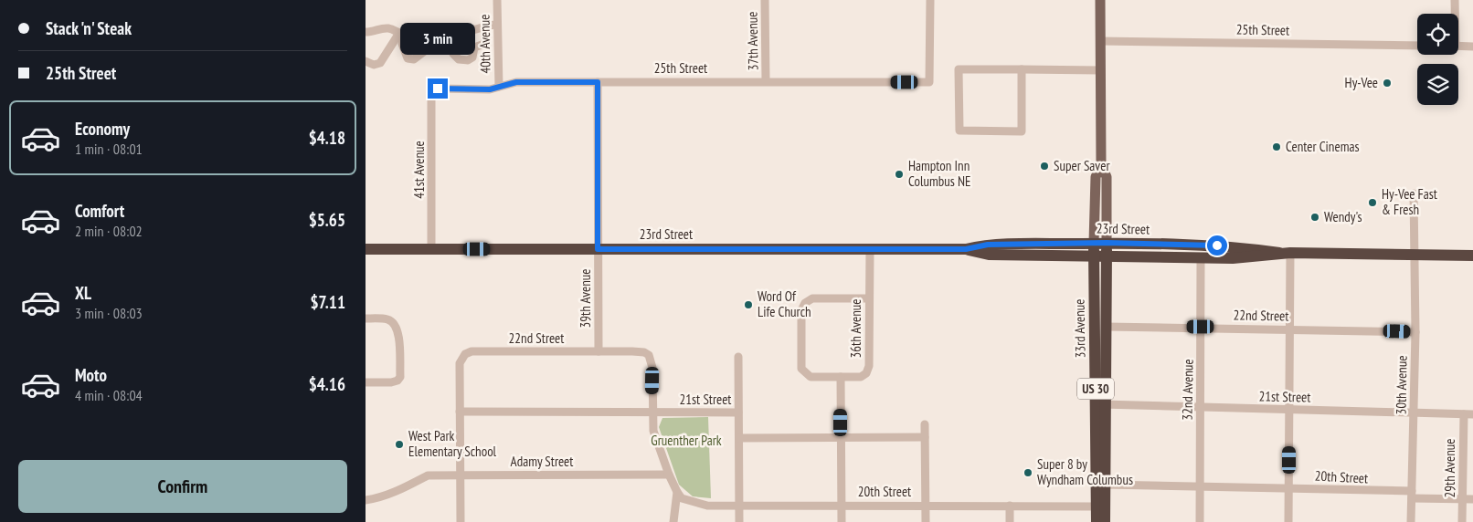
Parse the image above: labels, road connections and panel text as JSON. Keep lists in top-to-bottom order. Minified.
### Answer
{"streets":{"highway":["23rd Street","33rd Avenue","US 30"],"street":["25th Street","37th Avenue","40th Avenue","41st Avenue","39th Avenue","22nd Street","36th Avenue","30th Avenue","32nd Avenue","21st Street","Adamy Street","29th Avenue","20th Street"]},"crossings":[["25th Street","37th Avenue"],["25th Street","40th Avenue"],["25th Street","41st Avenue"],["25th Street","39th Avenue"],["25th Street","33rd Avenue"],["41st Avenue","23rd Street"],["23rd Street","39th Avenue"],["23rd Street","36th Avenue"],["23rd Street","33rd Avenue"],["23rd Street","30th Avenue"],["23rd Street","32nd Avenue"],["39th Avenue","22nd Street"],["22nd Street","33rd Avenue"],["22nd Street","30th Avenue"],["22nd Street","32nd Avenue"],["22nd Street","21st Street"],["22nd Street","Adamy Street"],["22nd Street","20th Street"],["36th Avenue","20th Street"],["33rd Avenue","21st Street"],["33rd Avenue","20th Street"],["30th Avenue","21st Street"],["30th Avenue","20th Street"],["32nd Avenue","21st Street"],["32nd Avenue","20th Street"],["21st Street","29th Avenue"],["29th Avenue","20th Street"]],"parks":["Gruenther Park"],"places":["Hy-Vee","Center Cinemas","Super Saver","Hampton Inn Columbus NE","Hy-Vee Fast & Fresh","Wendy's","Word Of Life Church","West Park Elementary School","Super 8 by Wyndham Columbus"],"page":{"banner":["Stack 'n' Steak","25th Street"],"bubble":"3 min","list":[{"name":"Economy","note":"1 min · 08:01","value":"$4.18"},{"name":"Comfort","note":"2 min · 08:02","value":"$5.65"},{"name":"XL","note":"3 min · 08:03","value":"$7.11"},{"name":"Moto","note":"4 min · 08:04","value":"$4.16"}],"buttons":"Confirm"}}
